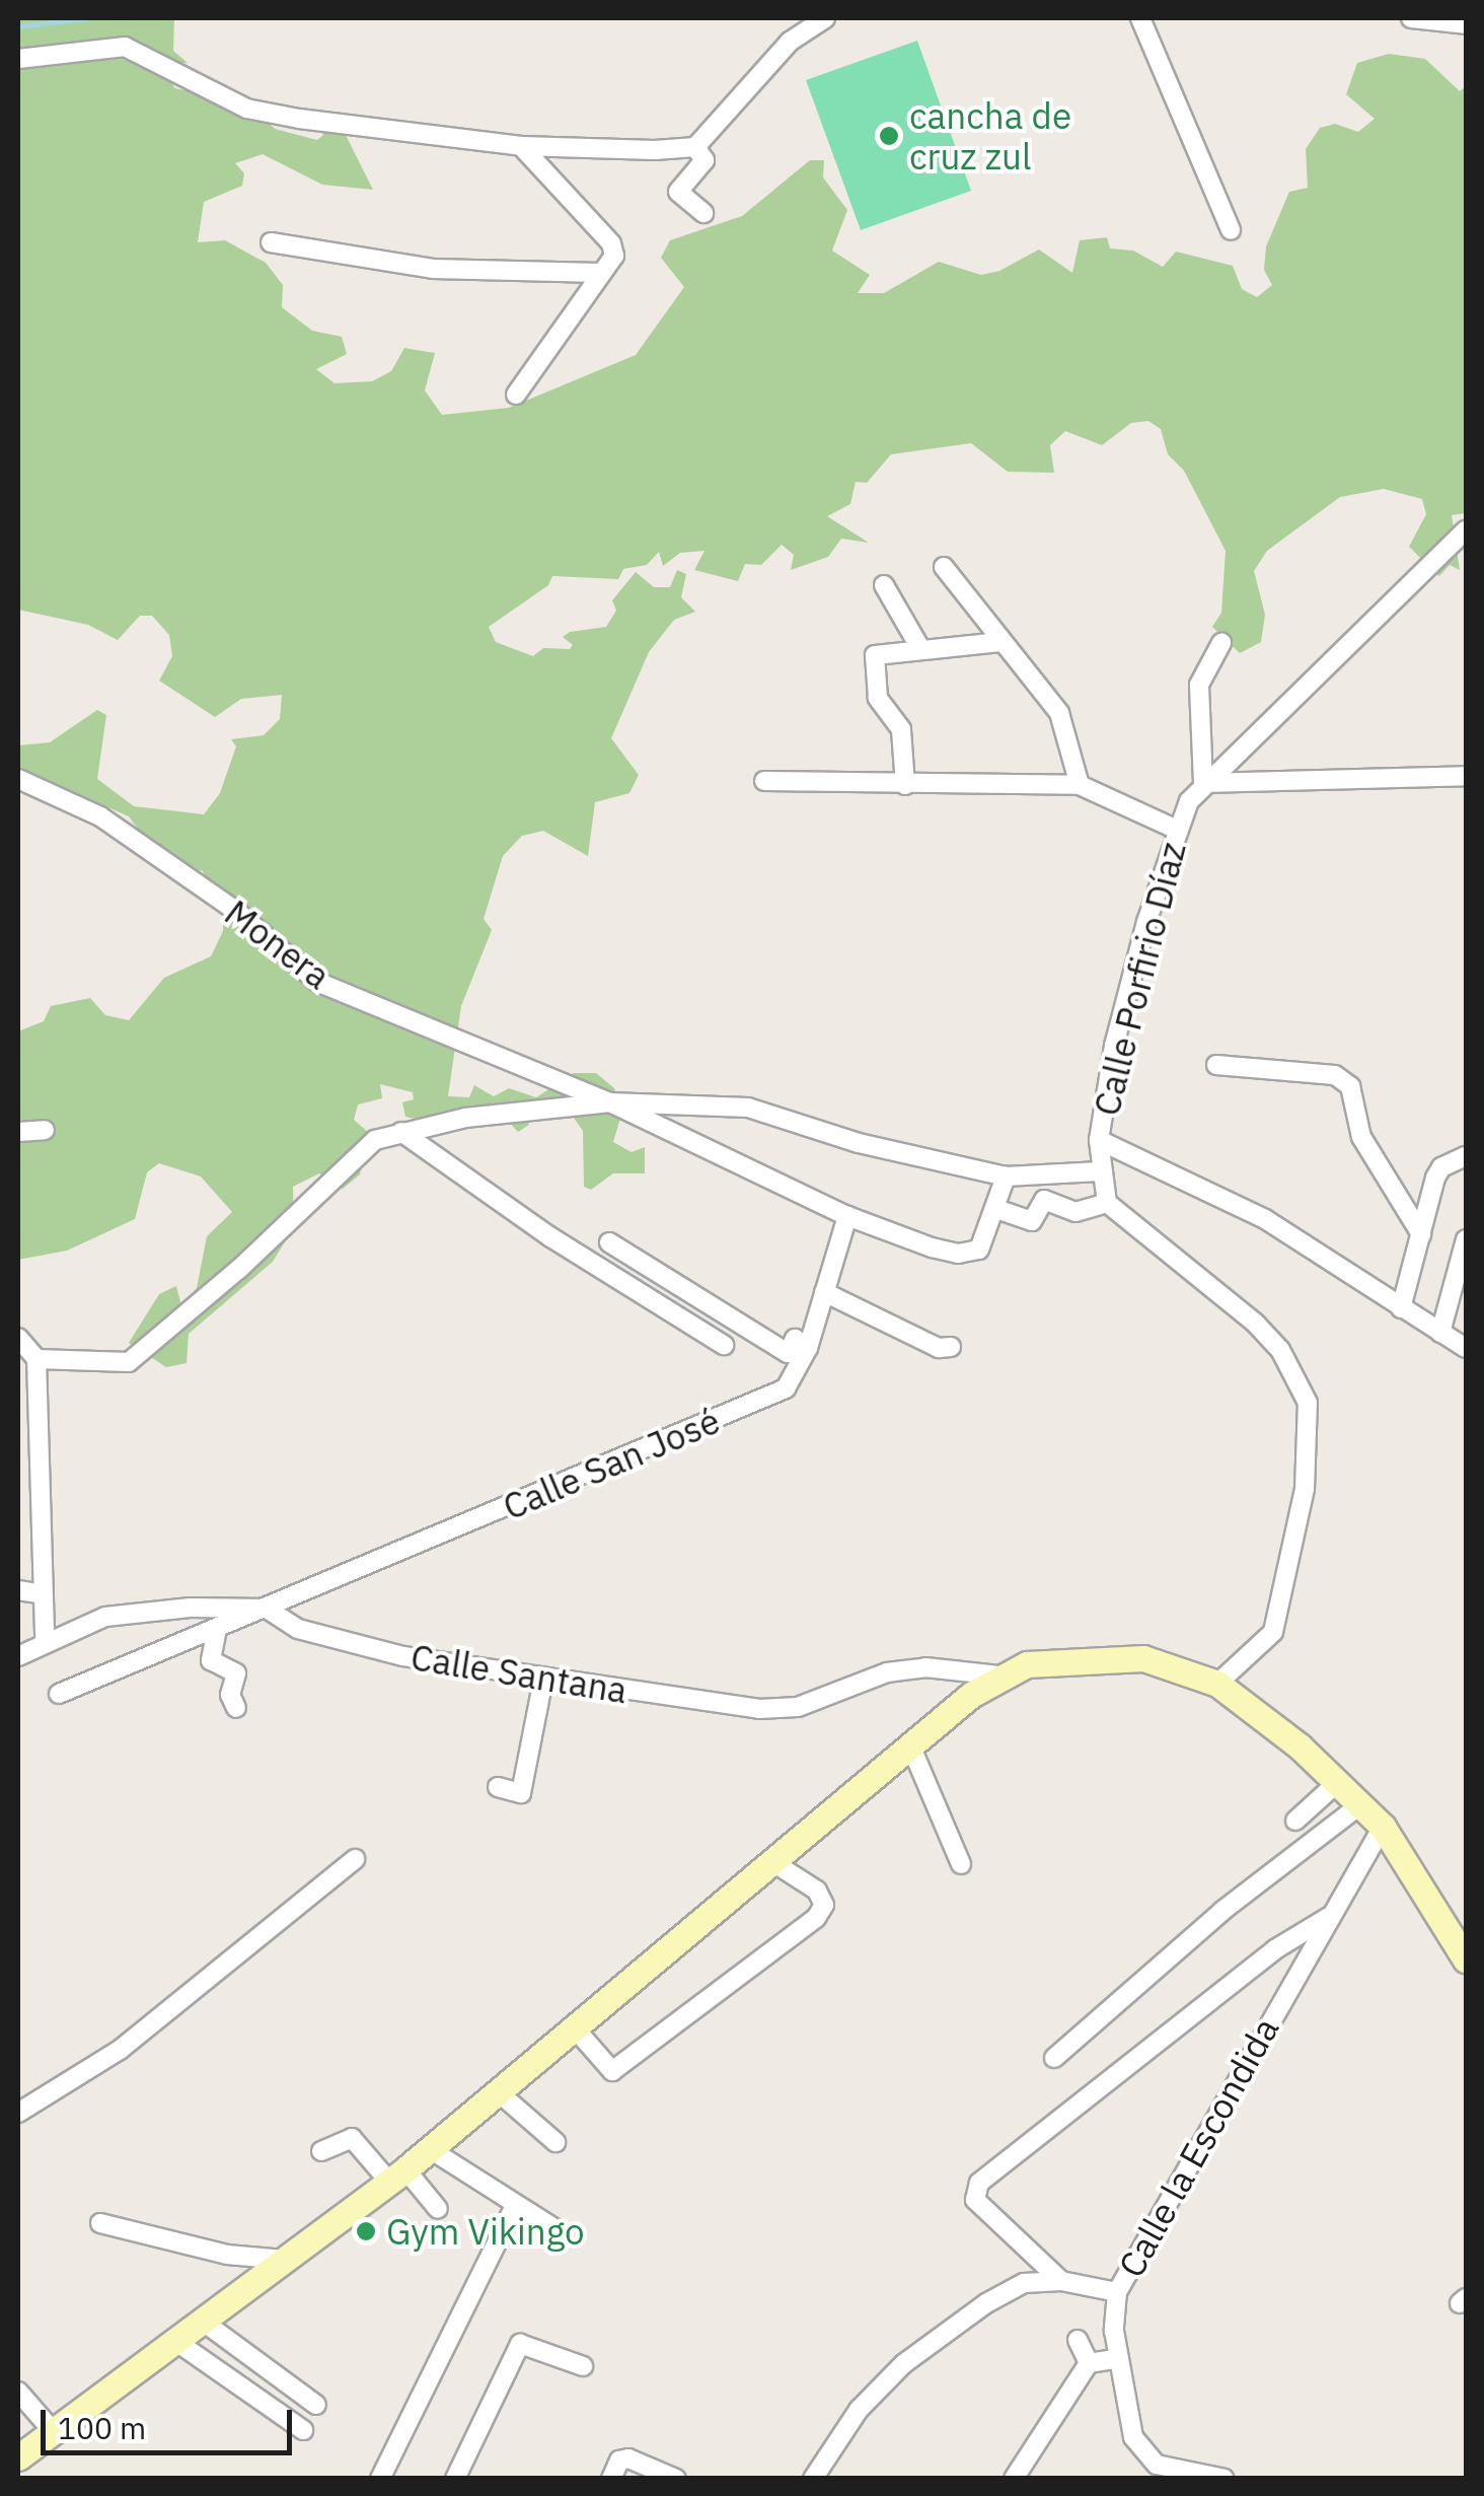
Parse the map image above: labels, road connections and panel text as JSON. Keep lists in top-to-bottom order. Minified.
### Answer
{"streets":{"street":["Monera","Calle Porfirio Díaz","Calle San José","Calle Santana","Calle la Escondida"]},"crossings":[["Monera","Calle San José"],["Calle San José","Calle Santana"]],"places":["cancha de cruz zul","Gym Vikingo"],"scale_bar":"100 m"}
